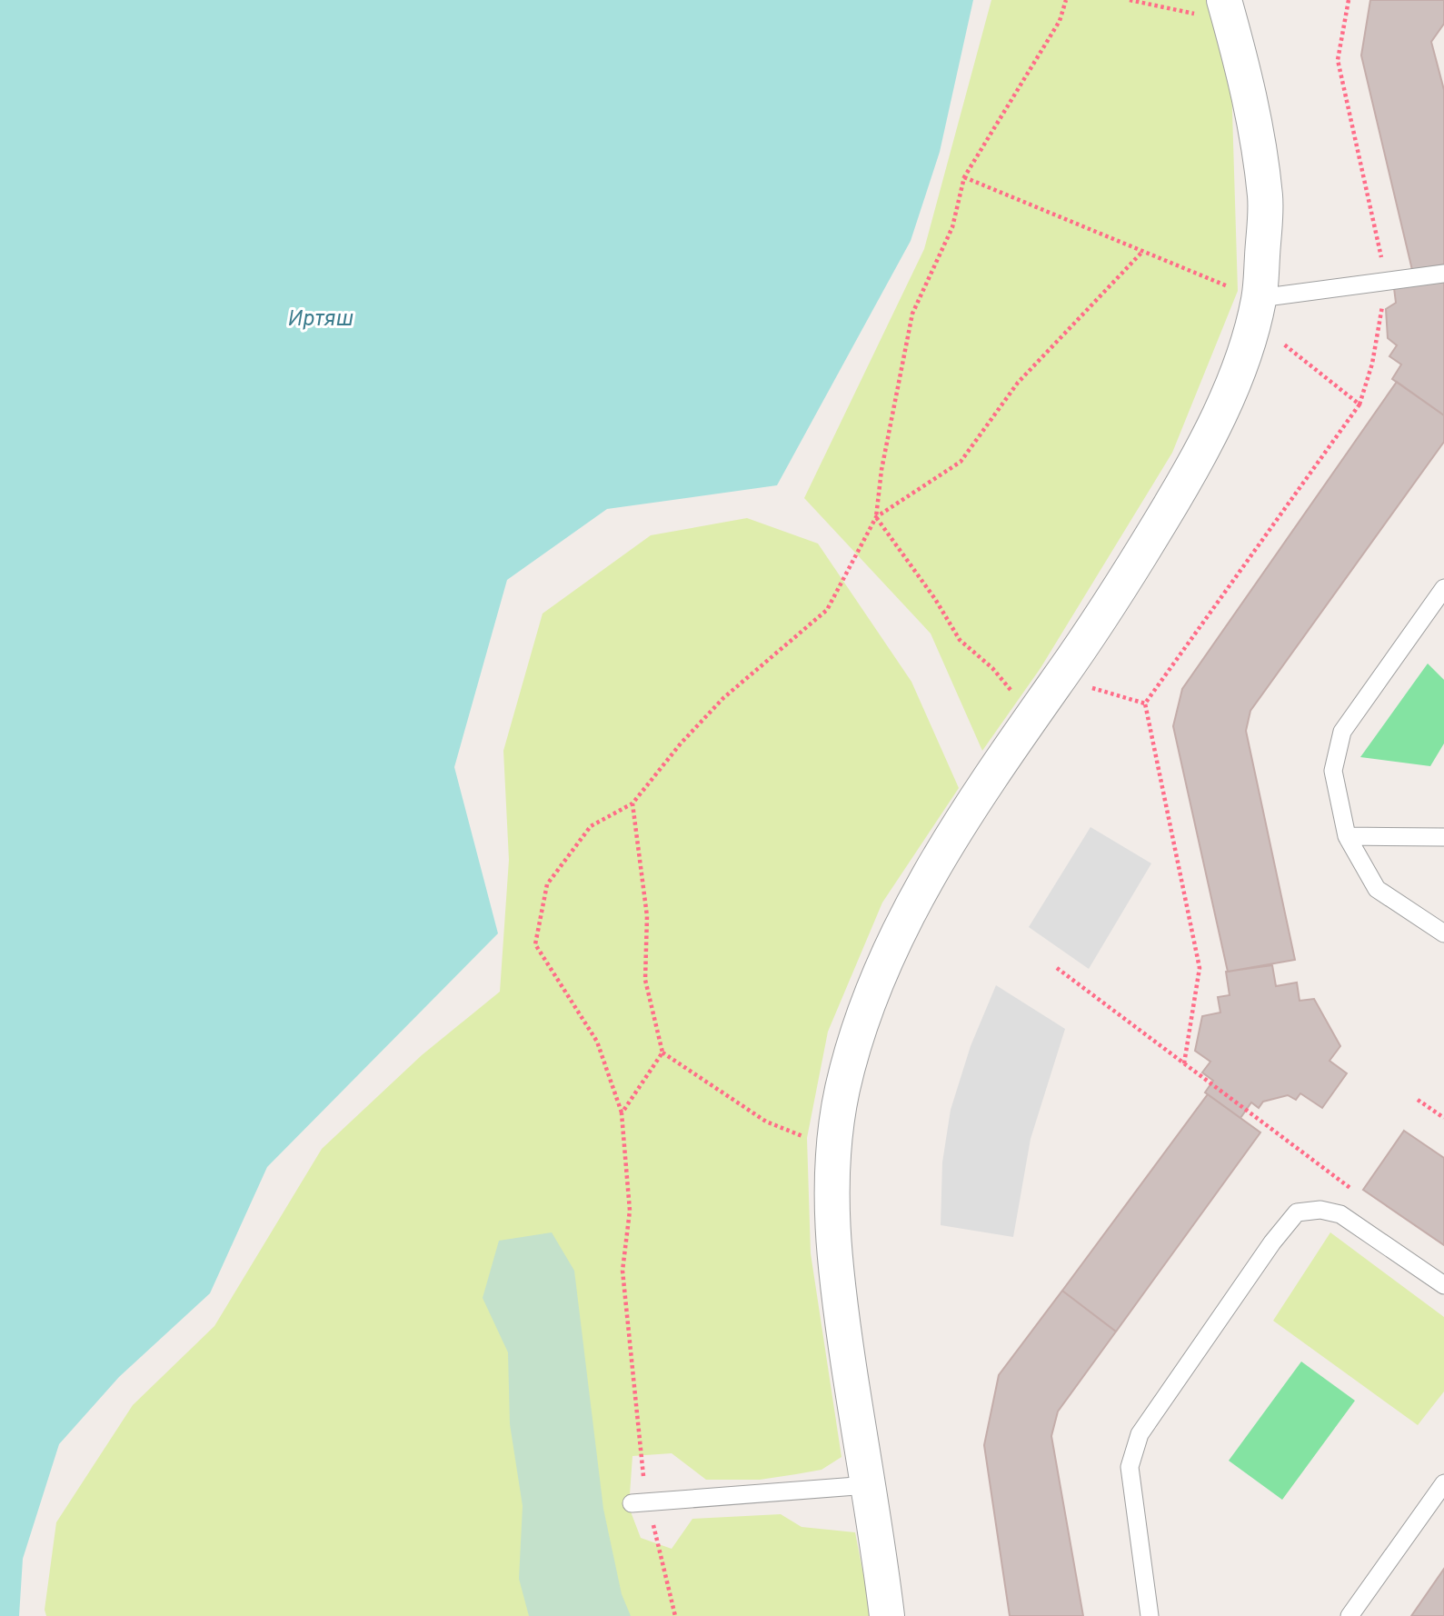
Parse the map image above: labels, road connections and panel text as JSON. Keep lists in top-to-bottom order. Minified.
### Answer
{"water":["Иртяш"]}
